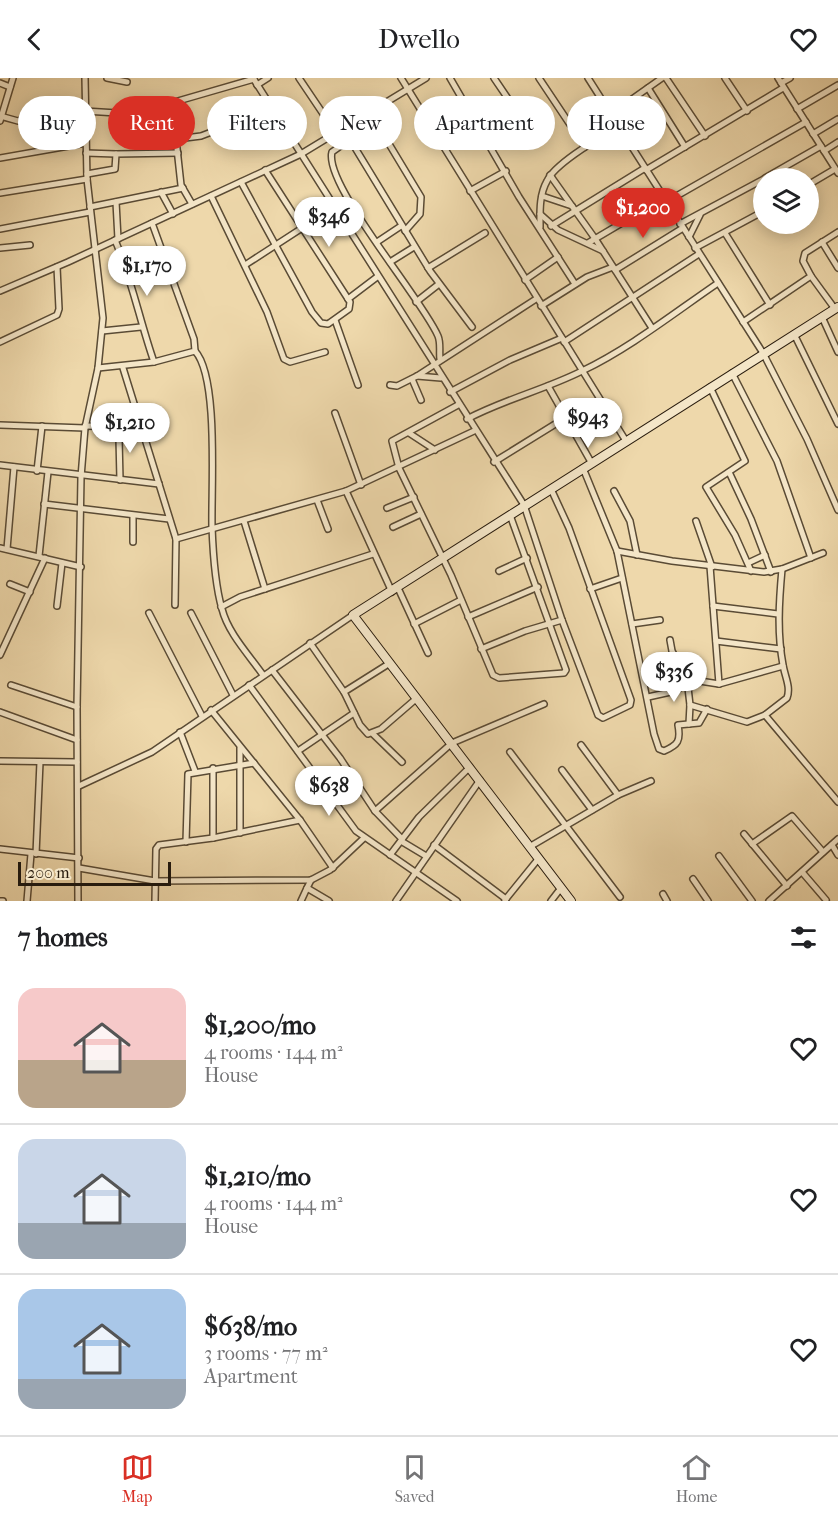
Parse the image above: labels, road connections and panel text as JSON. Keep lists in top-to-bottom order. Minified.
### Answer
{"scale_bar":"200 m","page":{"header":"Dwello","chip":["Buy","Rent","Filters","New","Apartment","House"],"price":["$1,200","$346","$1,170","$943","$1,210","$336","$638"],"scale":"200 m","heading":"7 homes","list":[{"name":"$1,200/mo","note":"4 rooms · 144 m² · House"},{"name":"$1,210/mo","note":"4 rooms · 144 m² · House"},{"name":"$638/mo","note":"3 rooms · 77 m² · Apartment"}],"tabs":["Map","Saved","Home"]}}
